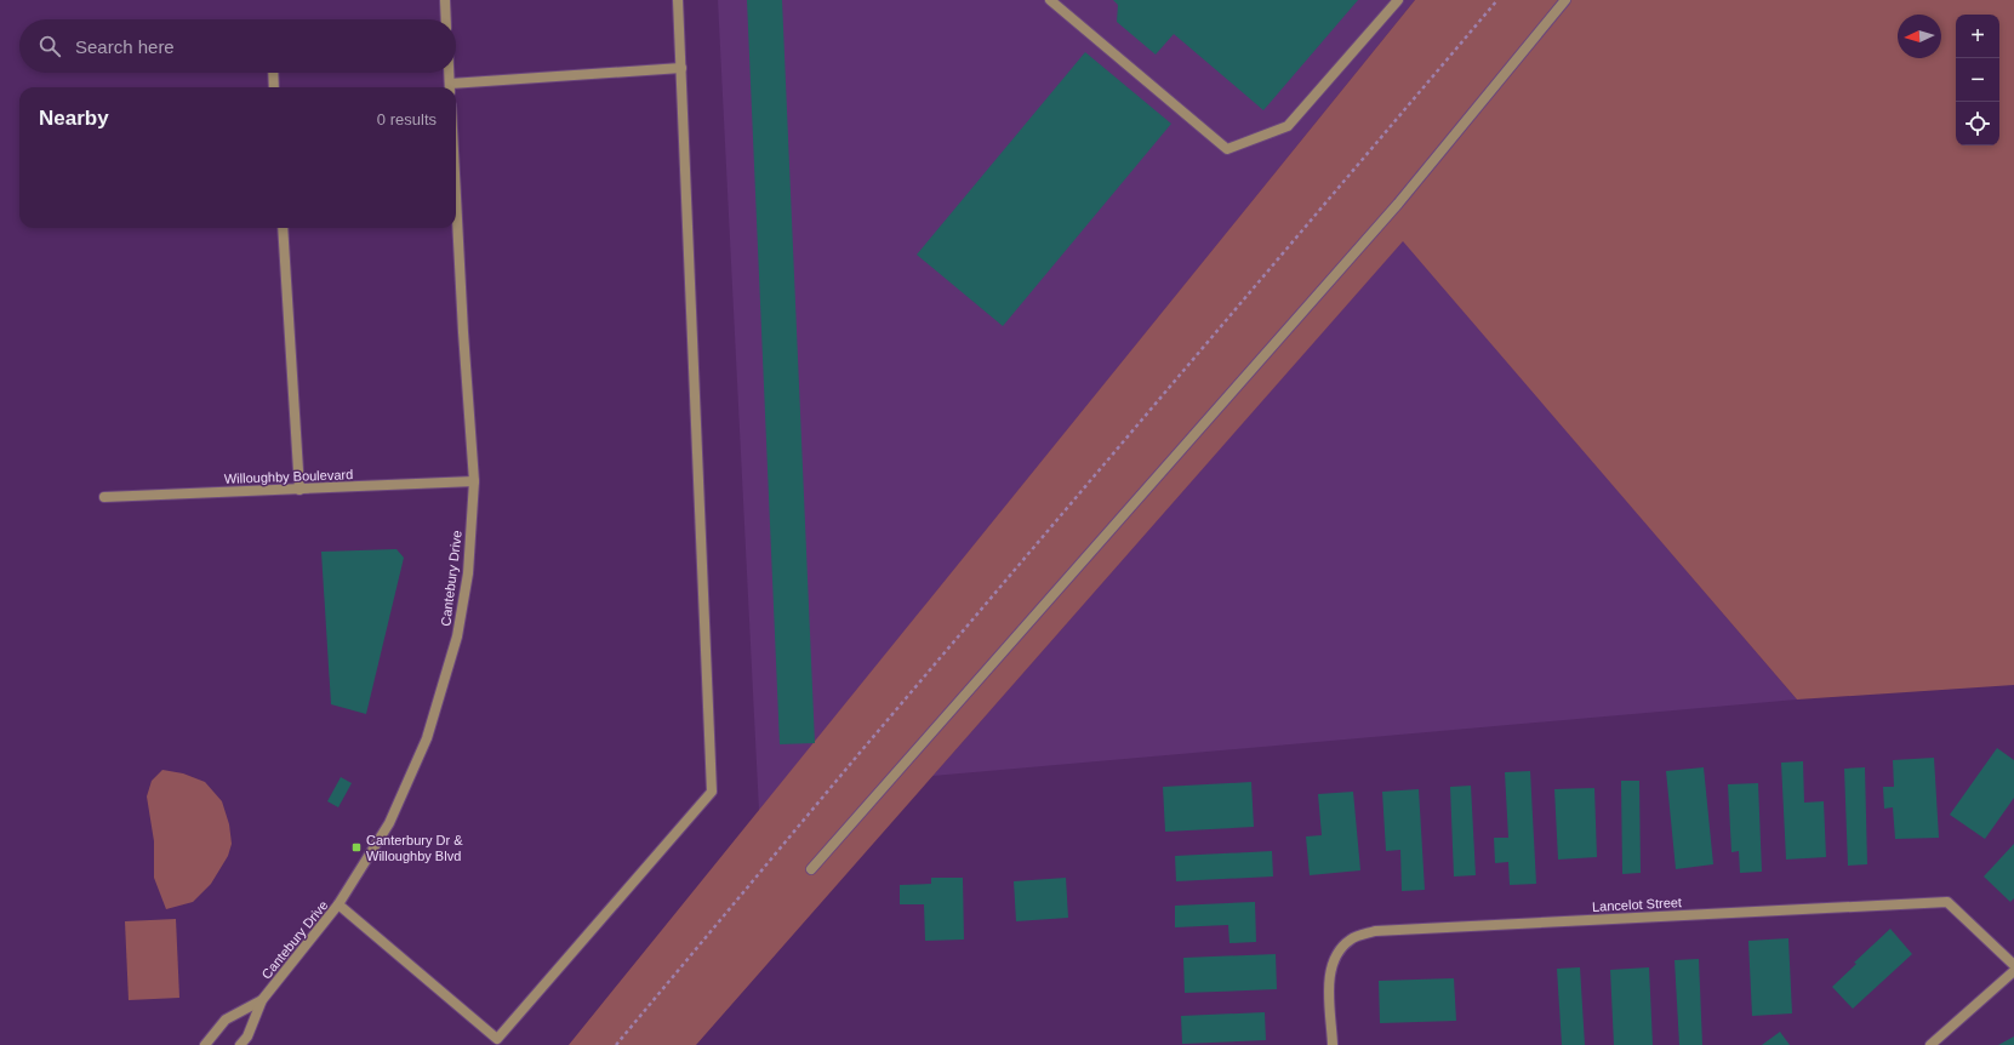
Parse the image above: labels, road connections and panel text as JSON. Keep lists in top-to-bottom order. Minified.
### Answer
{"streets":{"street":["Willoughby Boulevard","Cantebury Drive","Lancelot Street"]},"crossings":[["Willoughby Boulevard","Cantebury Drive"]],"places":{"transit":["Canterbury Dr & Willoughby Blvd"]},"north":"left","page":{"map_buttons":["+","−"],"search":"Search here","heading":["Nearby","0 results"]}}
